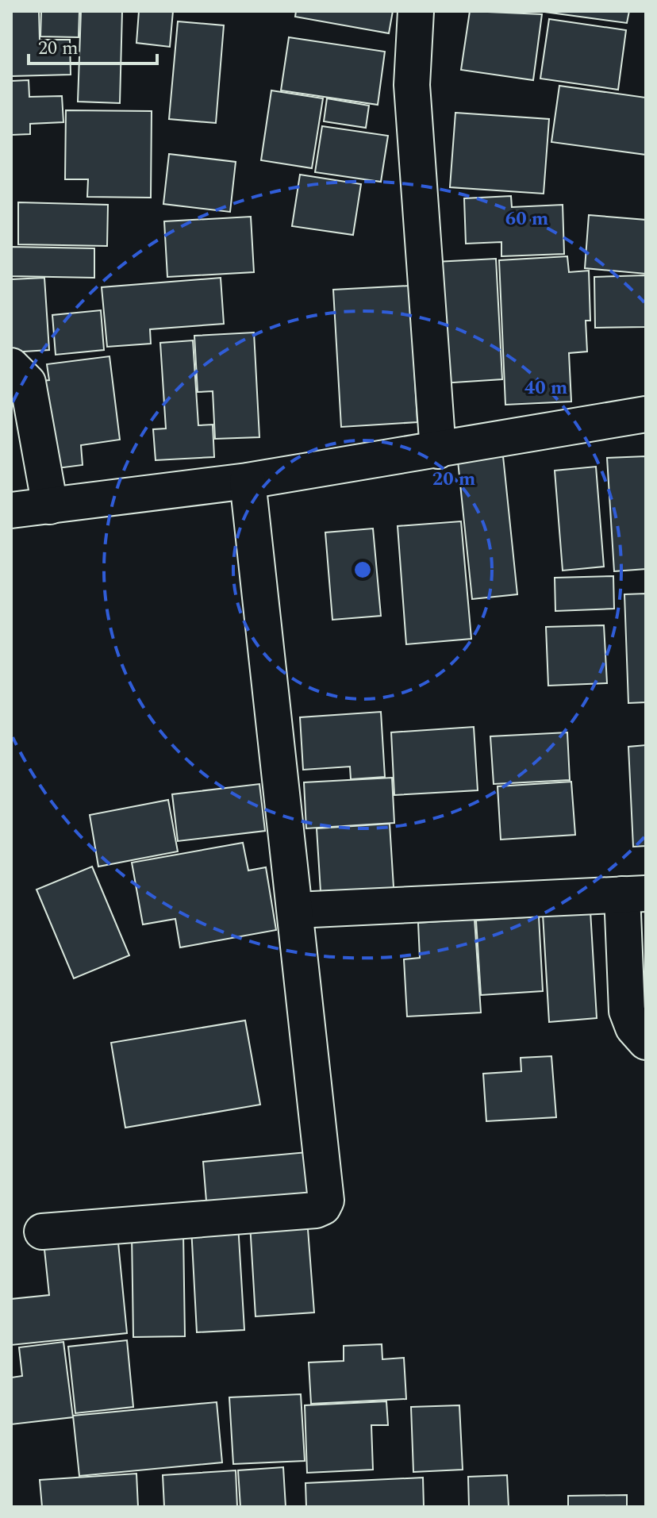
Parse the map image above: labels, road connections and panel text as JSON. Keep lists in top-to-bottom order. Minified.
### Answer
{"scale_bar":"20 m","rings":["60 m","40 m","20 m"]}
